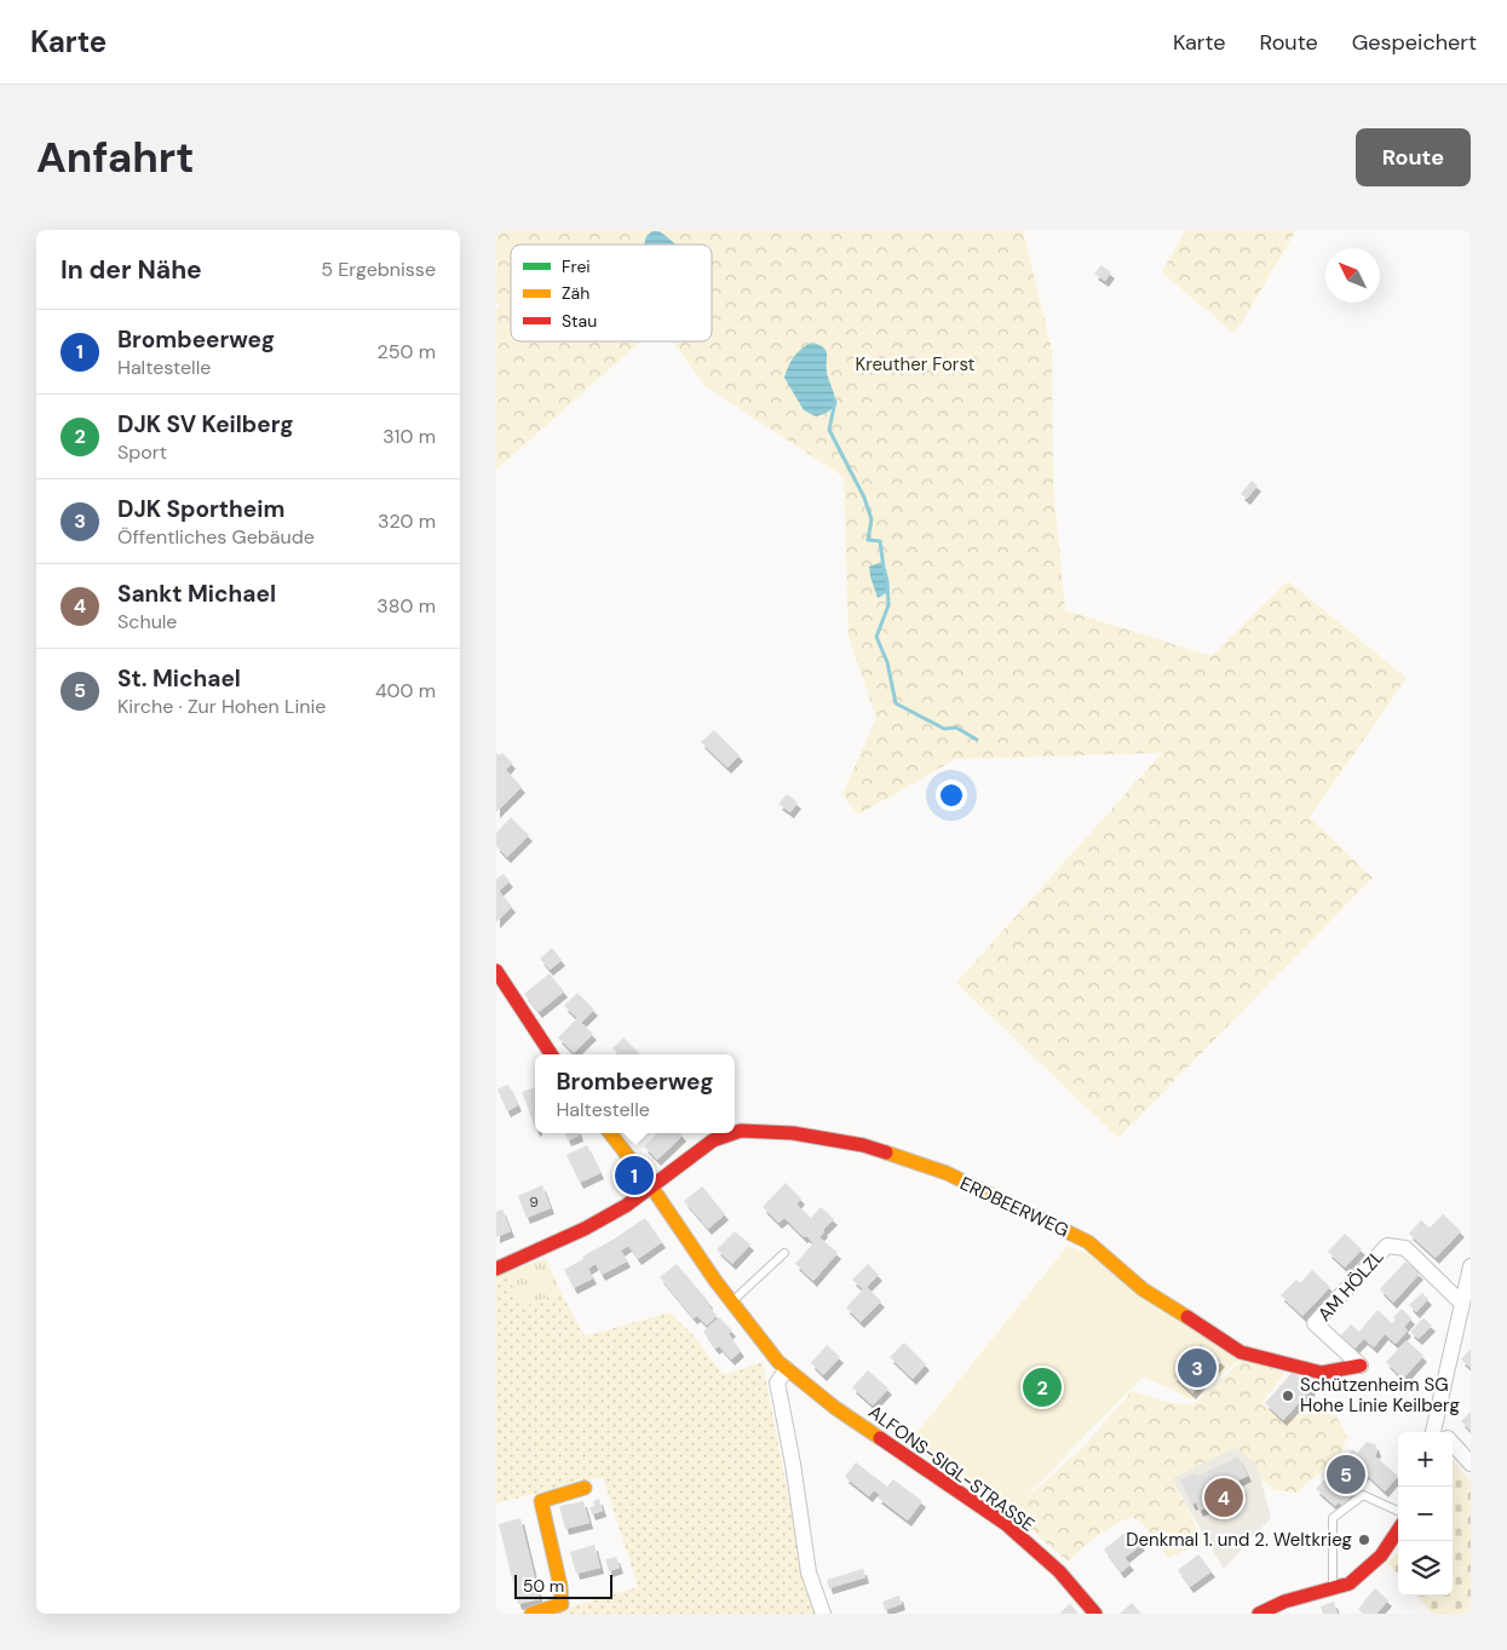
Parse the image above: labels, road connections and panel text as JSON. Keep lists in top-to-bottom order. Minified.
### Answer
{"streets":{"street":["ERDBEERWEG","AM HÖLZL","ALFONS-SIGL-STRASSE"]},"crossings":[["ERDBEERWEG","AM HÖLZL"],["ERDBEERWEG","ALFONS-SIGL-STRASSE"]],"parks":["Kreuther Forst"],"places":["Schützenheim SG Hohe Linie Keilberg","Denkmal 1. und 2. Weltkrieg"],"house_numbers":["9"],"legend":["Frei","Zäh","Stau"],"scale_bar":"50 m","north":"top left","page":{"header":"Karte","nav":["Karte","Route","Gespeichert"],"buttons":"Route","title":"Anfahrt","heading":["In der Nähe","5 Ergebnisse"],"list":[{"mark":"1","name":"Brombeerweg","note":"Haltestelle","value":"250 m"},{"mark":"2","name":"DJK SV Keilberg","note":"Sport","value":"310 m"},{"mark":"3","name":"DJK Sportheim","note":"Öffentliches Gebäude","value":"320 m"},{"mark":"4","name":"Sankt Michael","note":"Schule","value":"380 m"},{"mark":"5","name":"St. Michael","note":"Kirche · Zur Hohen Linie","value":"400 m"}],"popup":["Brombeerweg","Haltestelle"],"pins":["1","3","2","5","4"],"map_buttons":["+","−"],"scale":"50 m"}}
